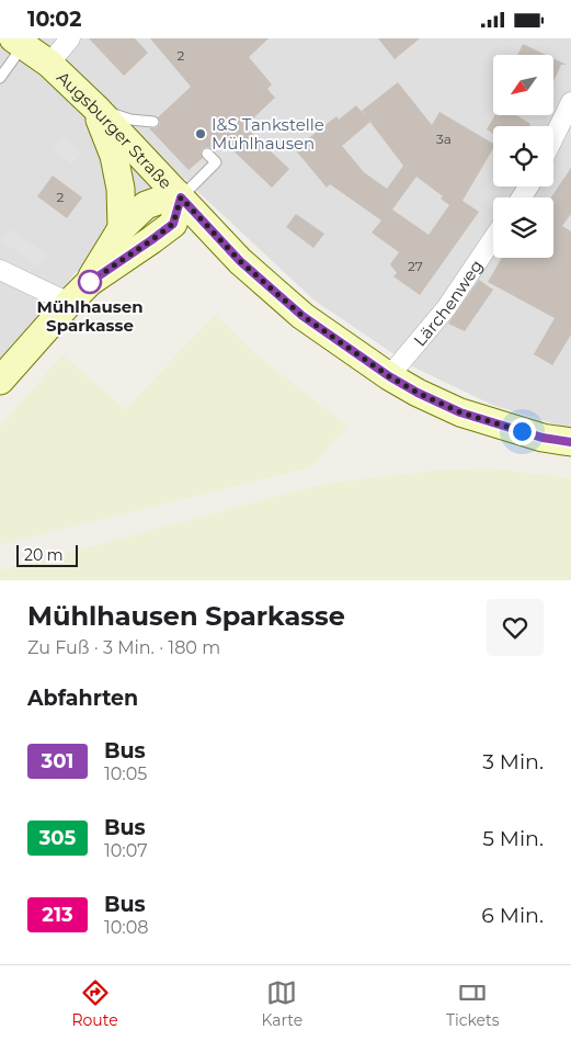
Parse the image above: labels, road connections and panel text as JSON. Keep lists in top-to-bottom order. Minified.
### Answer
{"streets":{"main road":["Augsburger Straße"],"street":["Lärchenweg"]},"crossings":[["Augsburger Straße","Lärchenweg"]],"places":["I&S Tankstelle Mühlhausen","Mühlhausen Sparkasse"],"lines":["bus line 301"],"house_numbers":["2","3a","2","27"],"scale_bar":"20 m","north":"bottom left","page":{"status":"10:02","scale":"20 m","heading":[["Mühlhausen Sparkasse","Zu Fuß · 3 Min. · 180 m"],"Abfahrten"],"list":[{"mark":"301","name":"Bus","note":"10:05","value":"3 Min."},{"mark":"305","name":"Bus","note":"10:07","value":"5 Min."},{"mark":"213","name":"Bus","note":"10:08","value":"6 Min."}],"tabs":["Route","Karte","Tickets"]}}
